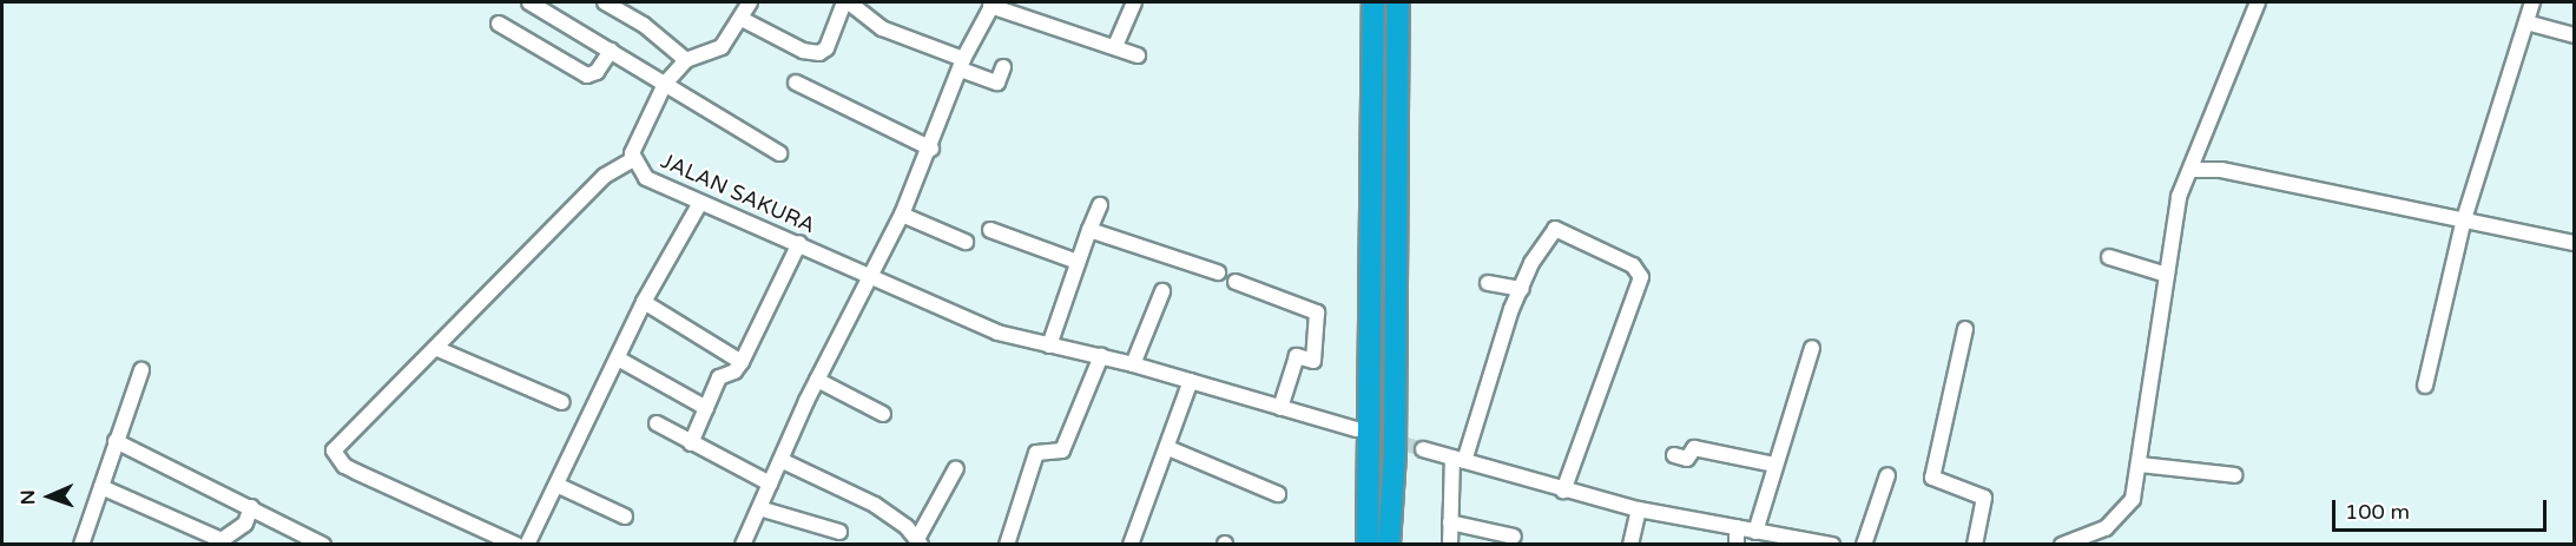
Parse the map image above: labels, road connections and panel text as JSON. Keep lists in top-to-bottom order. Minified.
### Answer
{"streets":{"street":["JALAN SAKURA"]},"scale_bar":"100 m","north":"left"}
